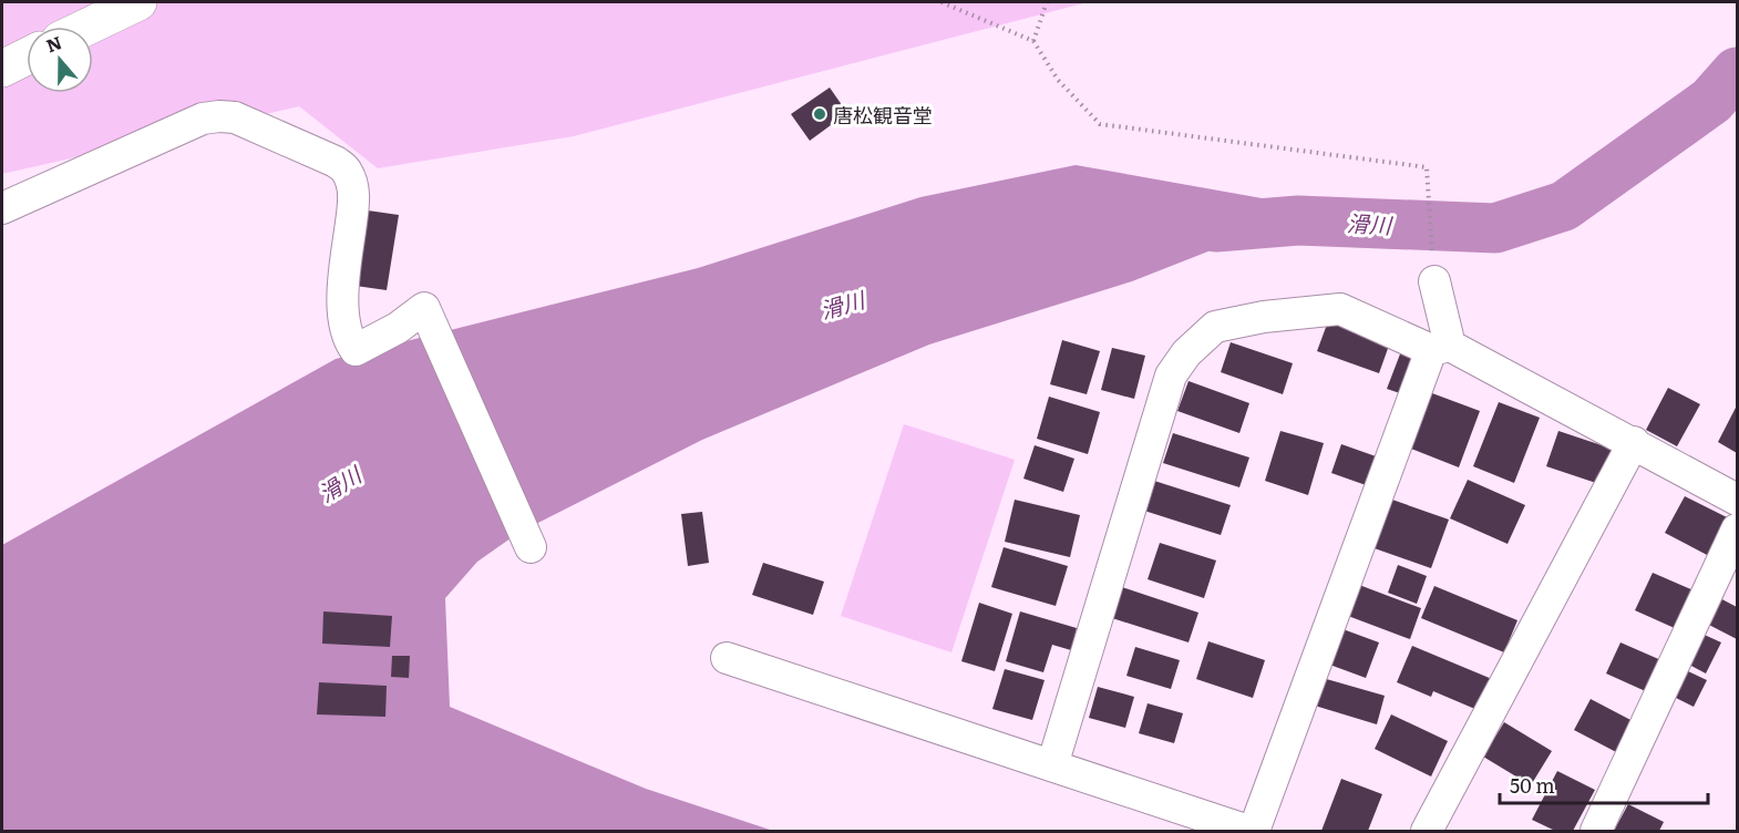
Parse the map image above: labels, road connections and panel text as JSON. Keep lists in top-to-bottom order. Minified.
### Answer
{"water":["滑川"],"places":["唐松観音堂"],"scale_bar":"50 m","north":"top"}
